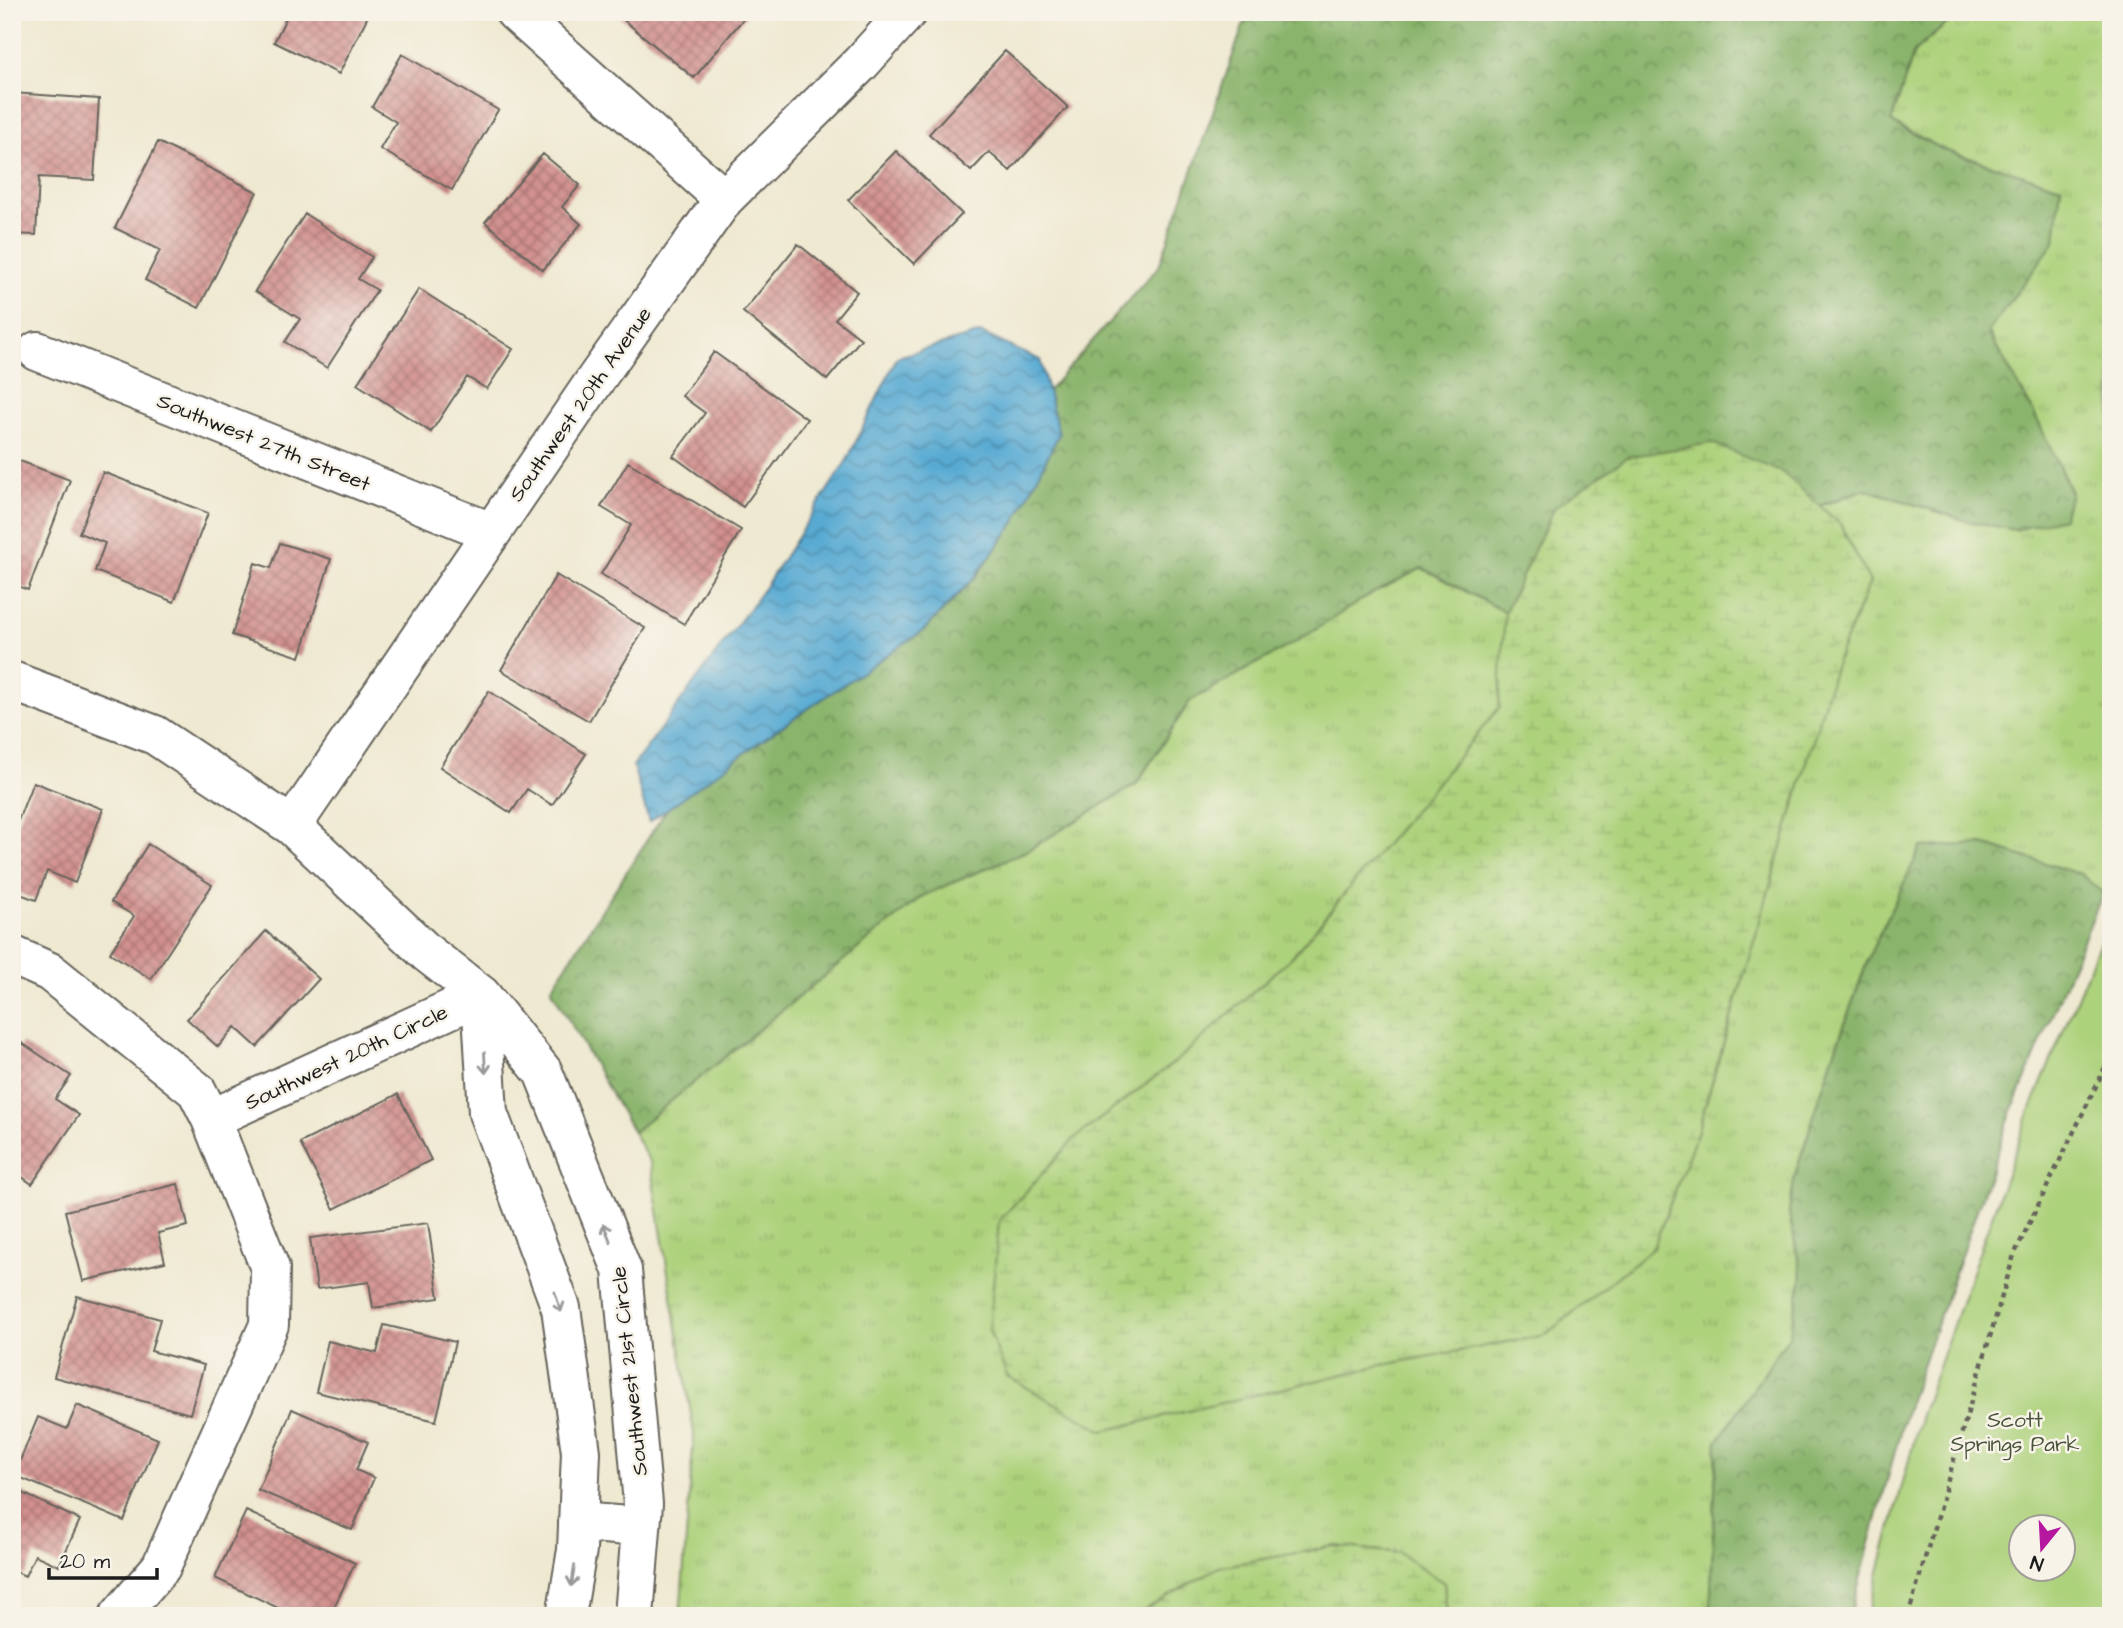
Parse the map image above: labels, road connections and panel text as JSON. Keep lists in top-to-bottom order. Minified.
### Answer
{"streets":{"street":["Southwest 20th Avenue","Southwest 27th Street","Southwest 20th Circle","Southwest 21st Circle"]},"crossings":[["Southwest 20th Avenue","Southwest 27th Street"],["Southwest 20th Avenue","Southwest 21st Circle"],["Southwest 20th Circle","Southwest 21st Circle"]],"parks":["Scott Springs Park"],"scale_bar":"20 m","north":"bottom"}
